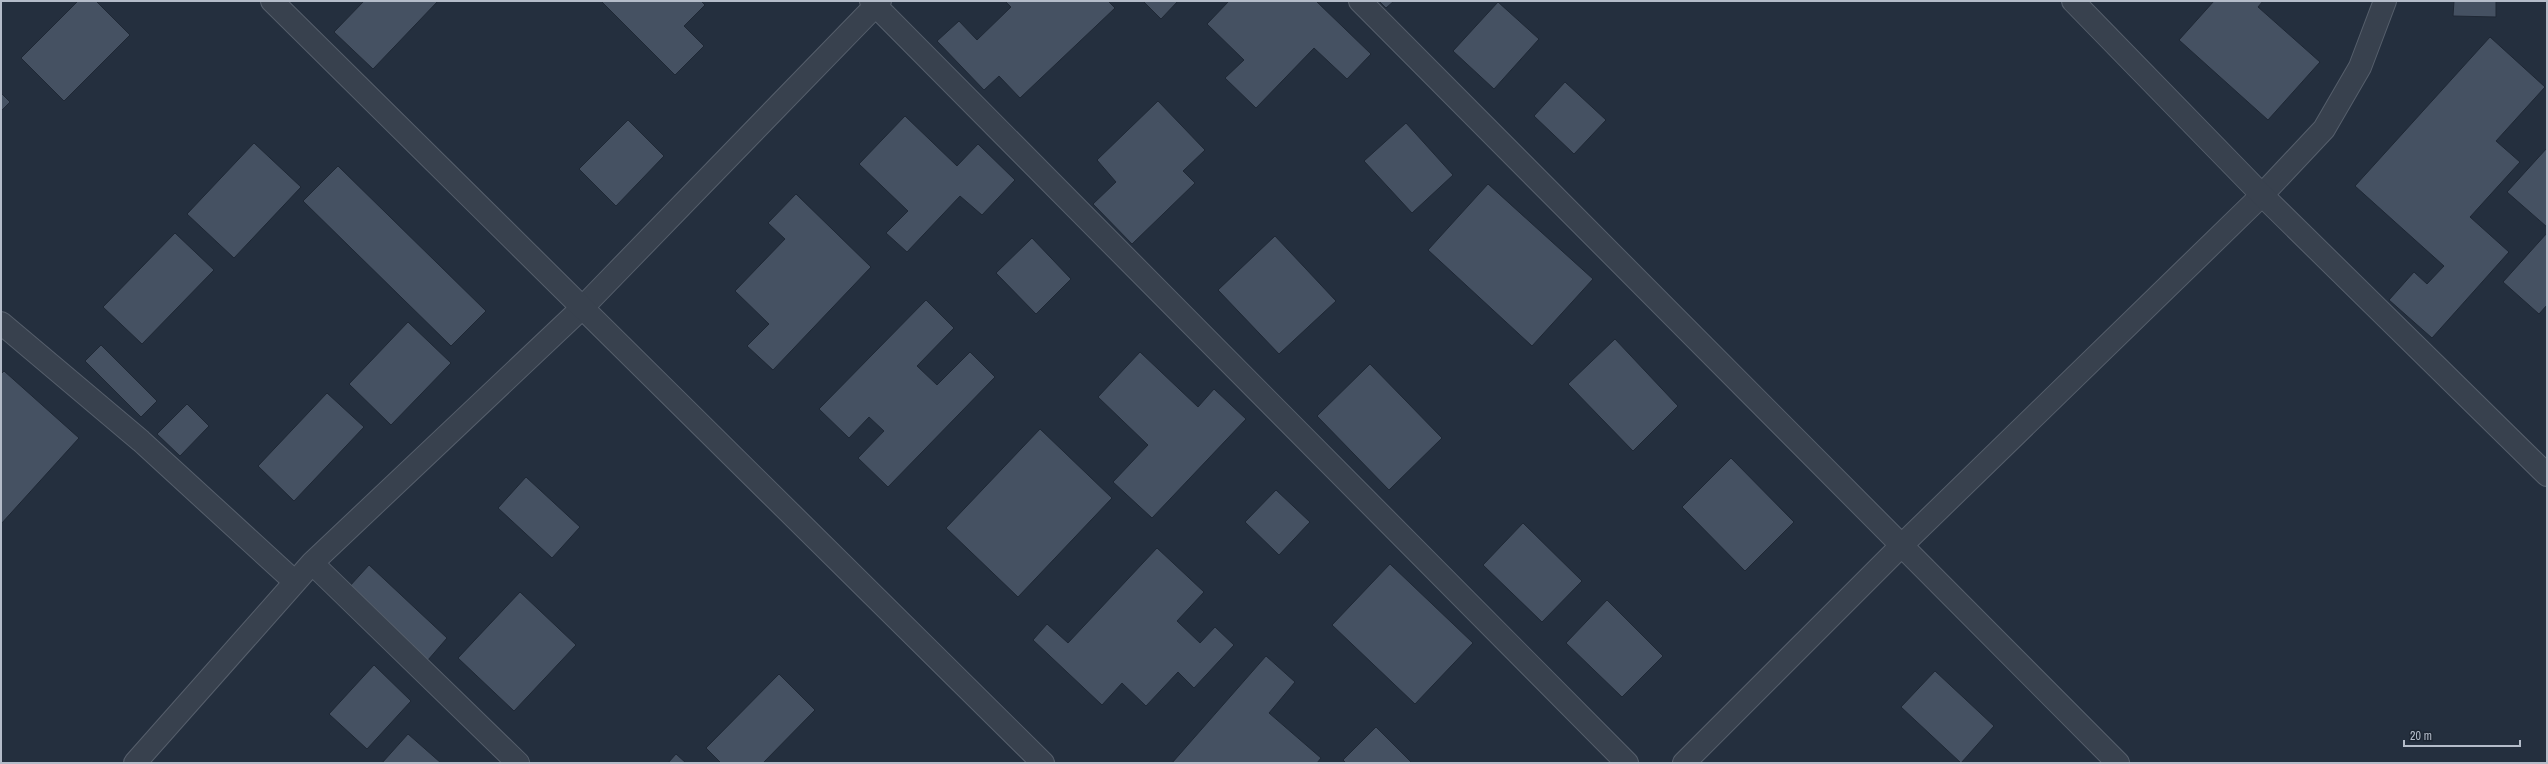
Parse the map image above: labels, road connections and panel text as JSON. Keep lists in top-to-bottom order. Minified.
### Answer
{"scale_bar":"20 m"}
